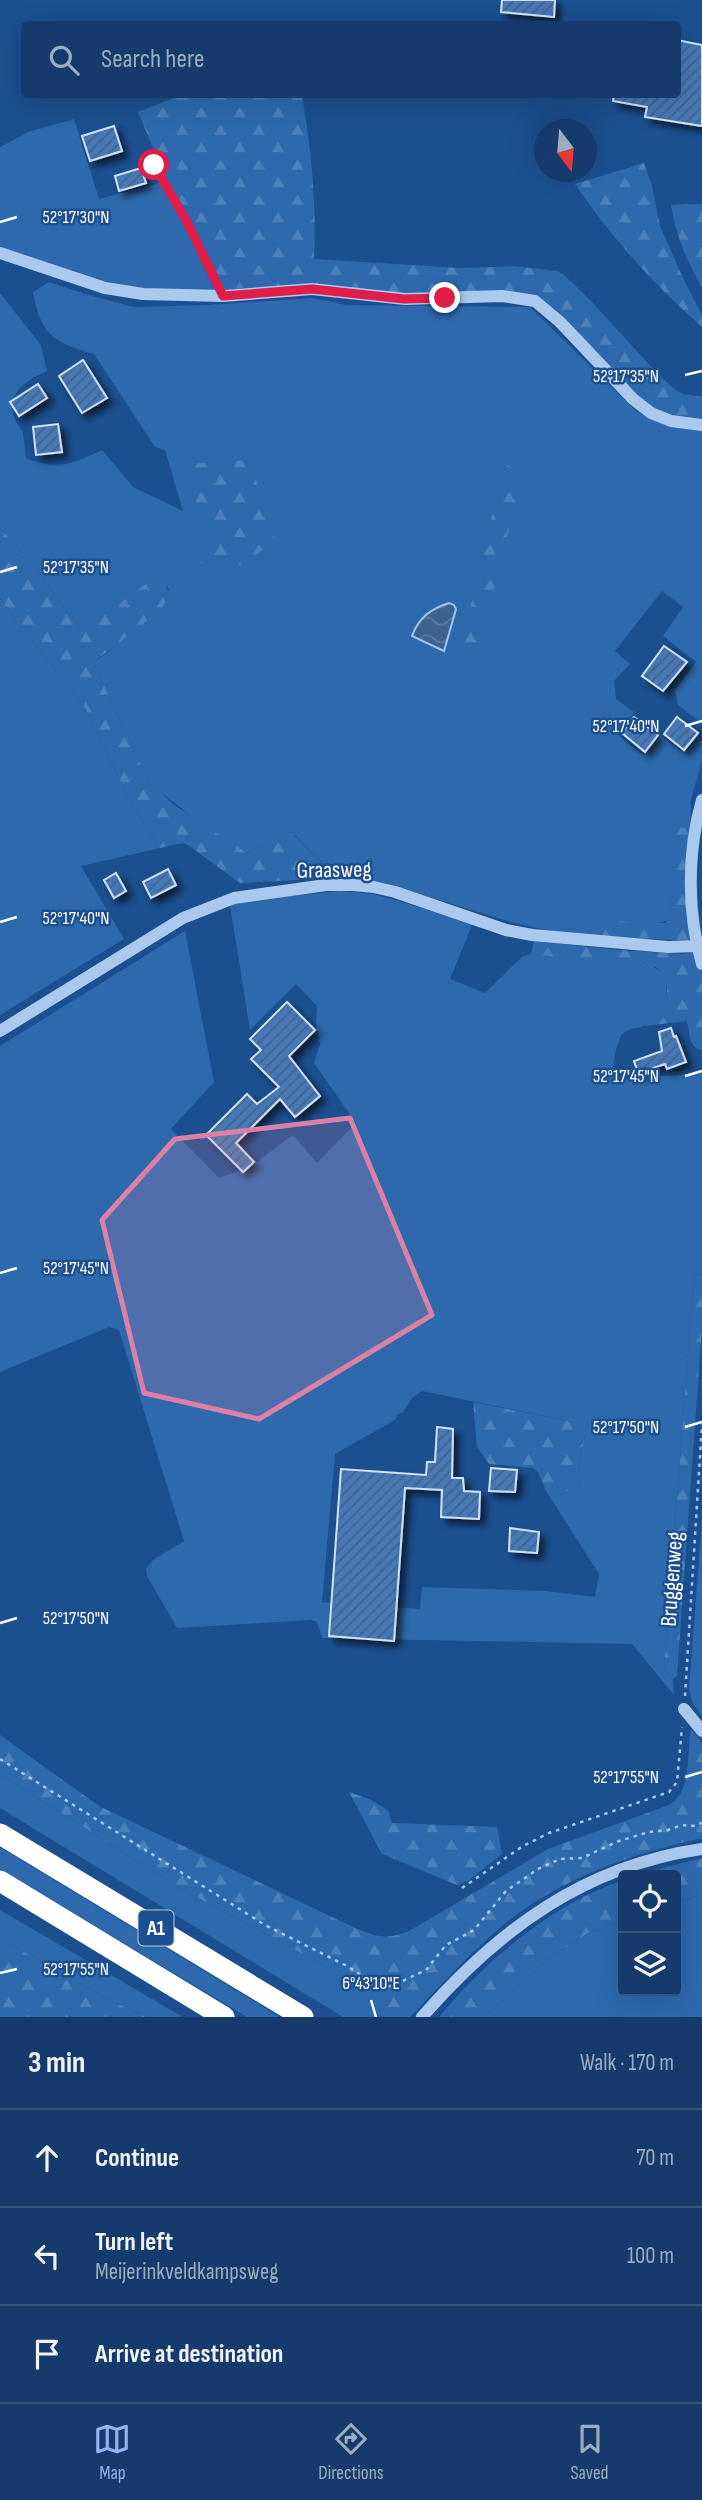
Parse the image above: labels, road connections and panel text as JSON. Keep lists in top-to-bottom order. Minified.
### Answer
{"streets":{"highway":["A1"],"street":["Graasweg"],"path":["Bruggenweg"]},"north":"bottom","page":{"search":"Search here","heading":["3 min","Walk · 170 m"],"list":[["Continue","70 m"],["Turn left","Meijerinkveldkampsweg","100 m"],"Arrive at destination"],"nav":["Map","Directions","Saved"]},"coordinates":["52°17'30\"N","52°17'35\"N","52°17'40\"N","52°17'45\"N","52°17'50\"N","52°17'55\"N","6°43'10\"E"]}
